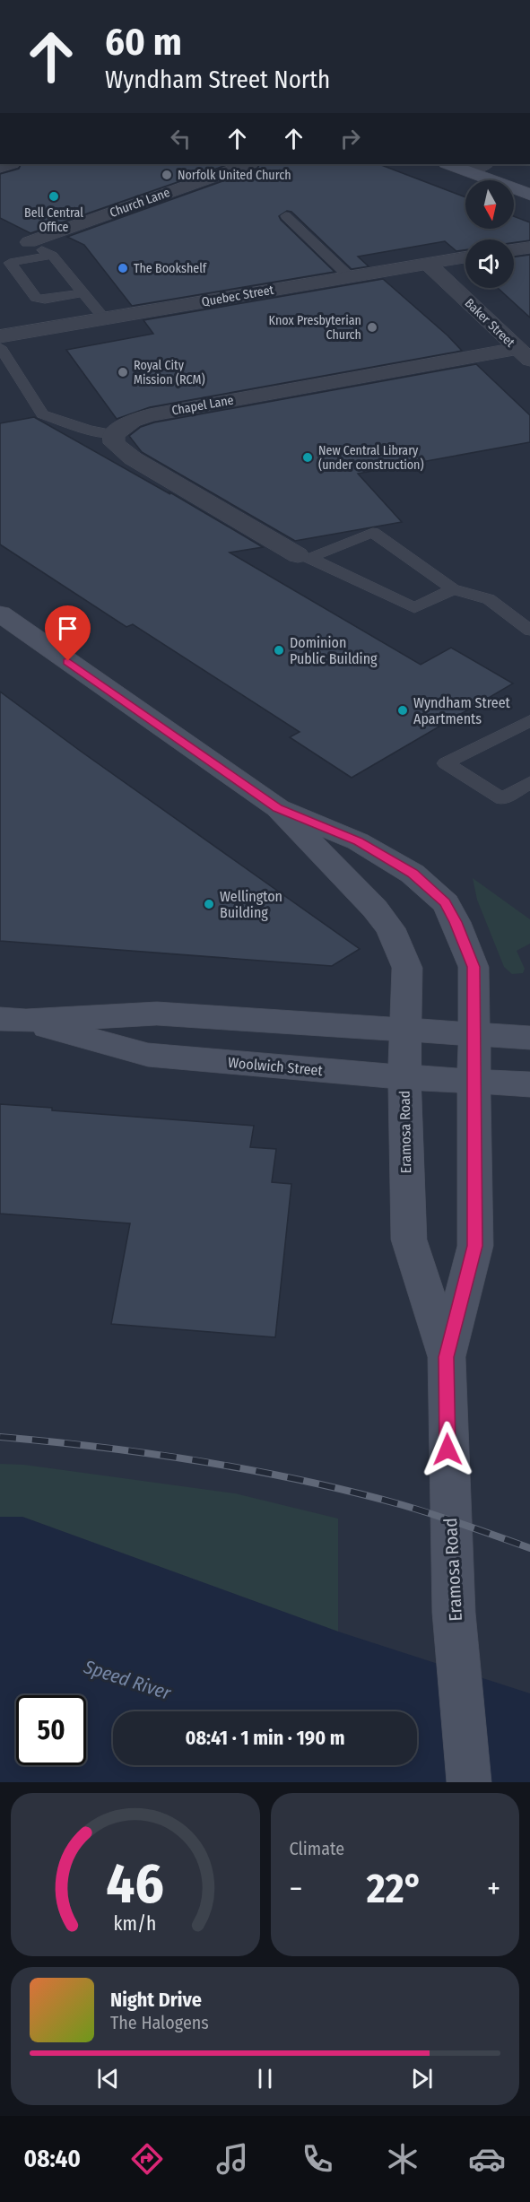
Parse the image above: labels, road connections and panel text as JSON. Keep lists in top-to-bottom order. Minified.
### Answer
{"streets":{"main road":["Woolwich Street","Eramosa Road"],"street":["Church Lane","Quebec Street","Baker Street","Chapel Lane"]},"crossings":[["Quebec Street","Baker Street"],["Baker Street","Chapel Lane"],["Woolwich Street","Eramosa Road"]],"water":["Speed River"],"places":["Norfolk United Church","Bell Central Office","The Bookshelf","Knox Presbyterian Church","Royal City Mission (RCM)","New Central Library (under construction)","Dominion Public Building","Wyndham Street Apartments","Wellington Building"],"north":"bottom","page":{"turn":["60 m","Wyndham Street North"],"limit":"50","trip":"08:41 · 1 min · 190 m","tile":"Climate","heat":["−","22°","+"],"song":["Night Drive","The Halogens"],"tabs":"08:40","gauge":["46","km/h"]}}
